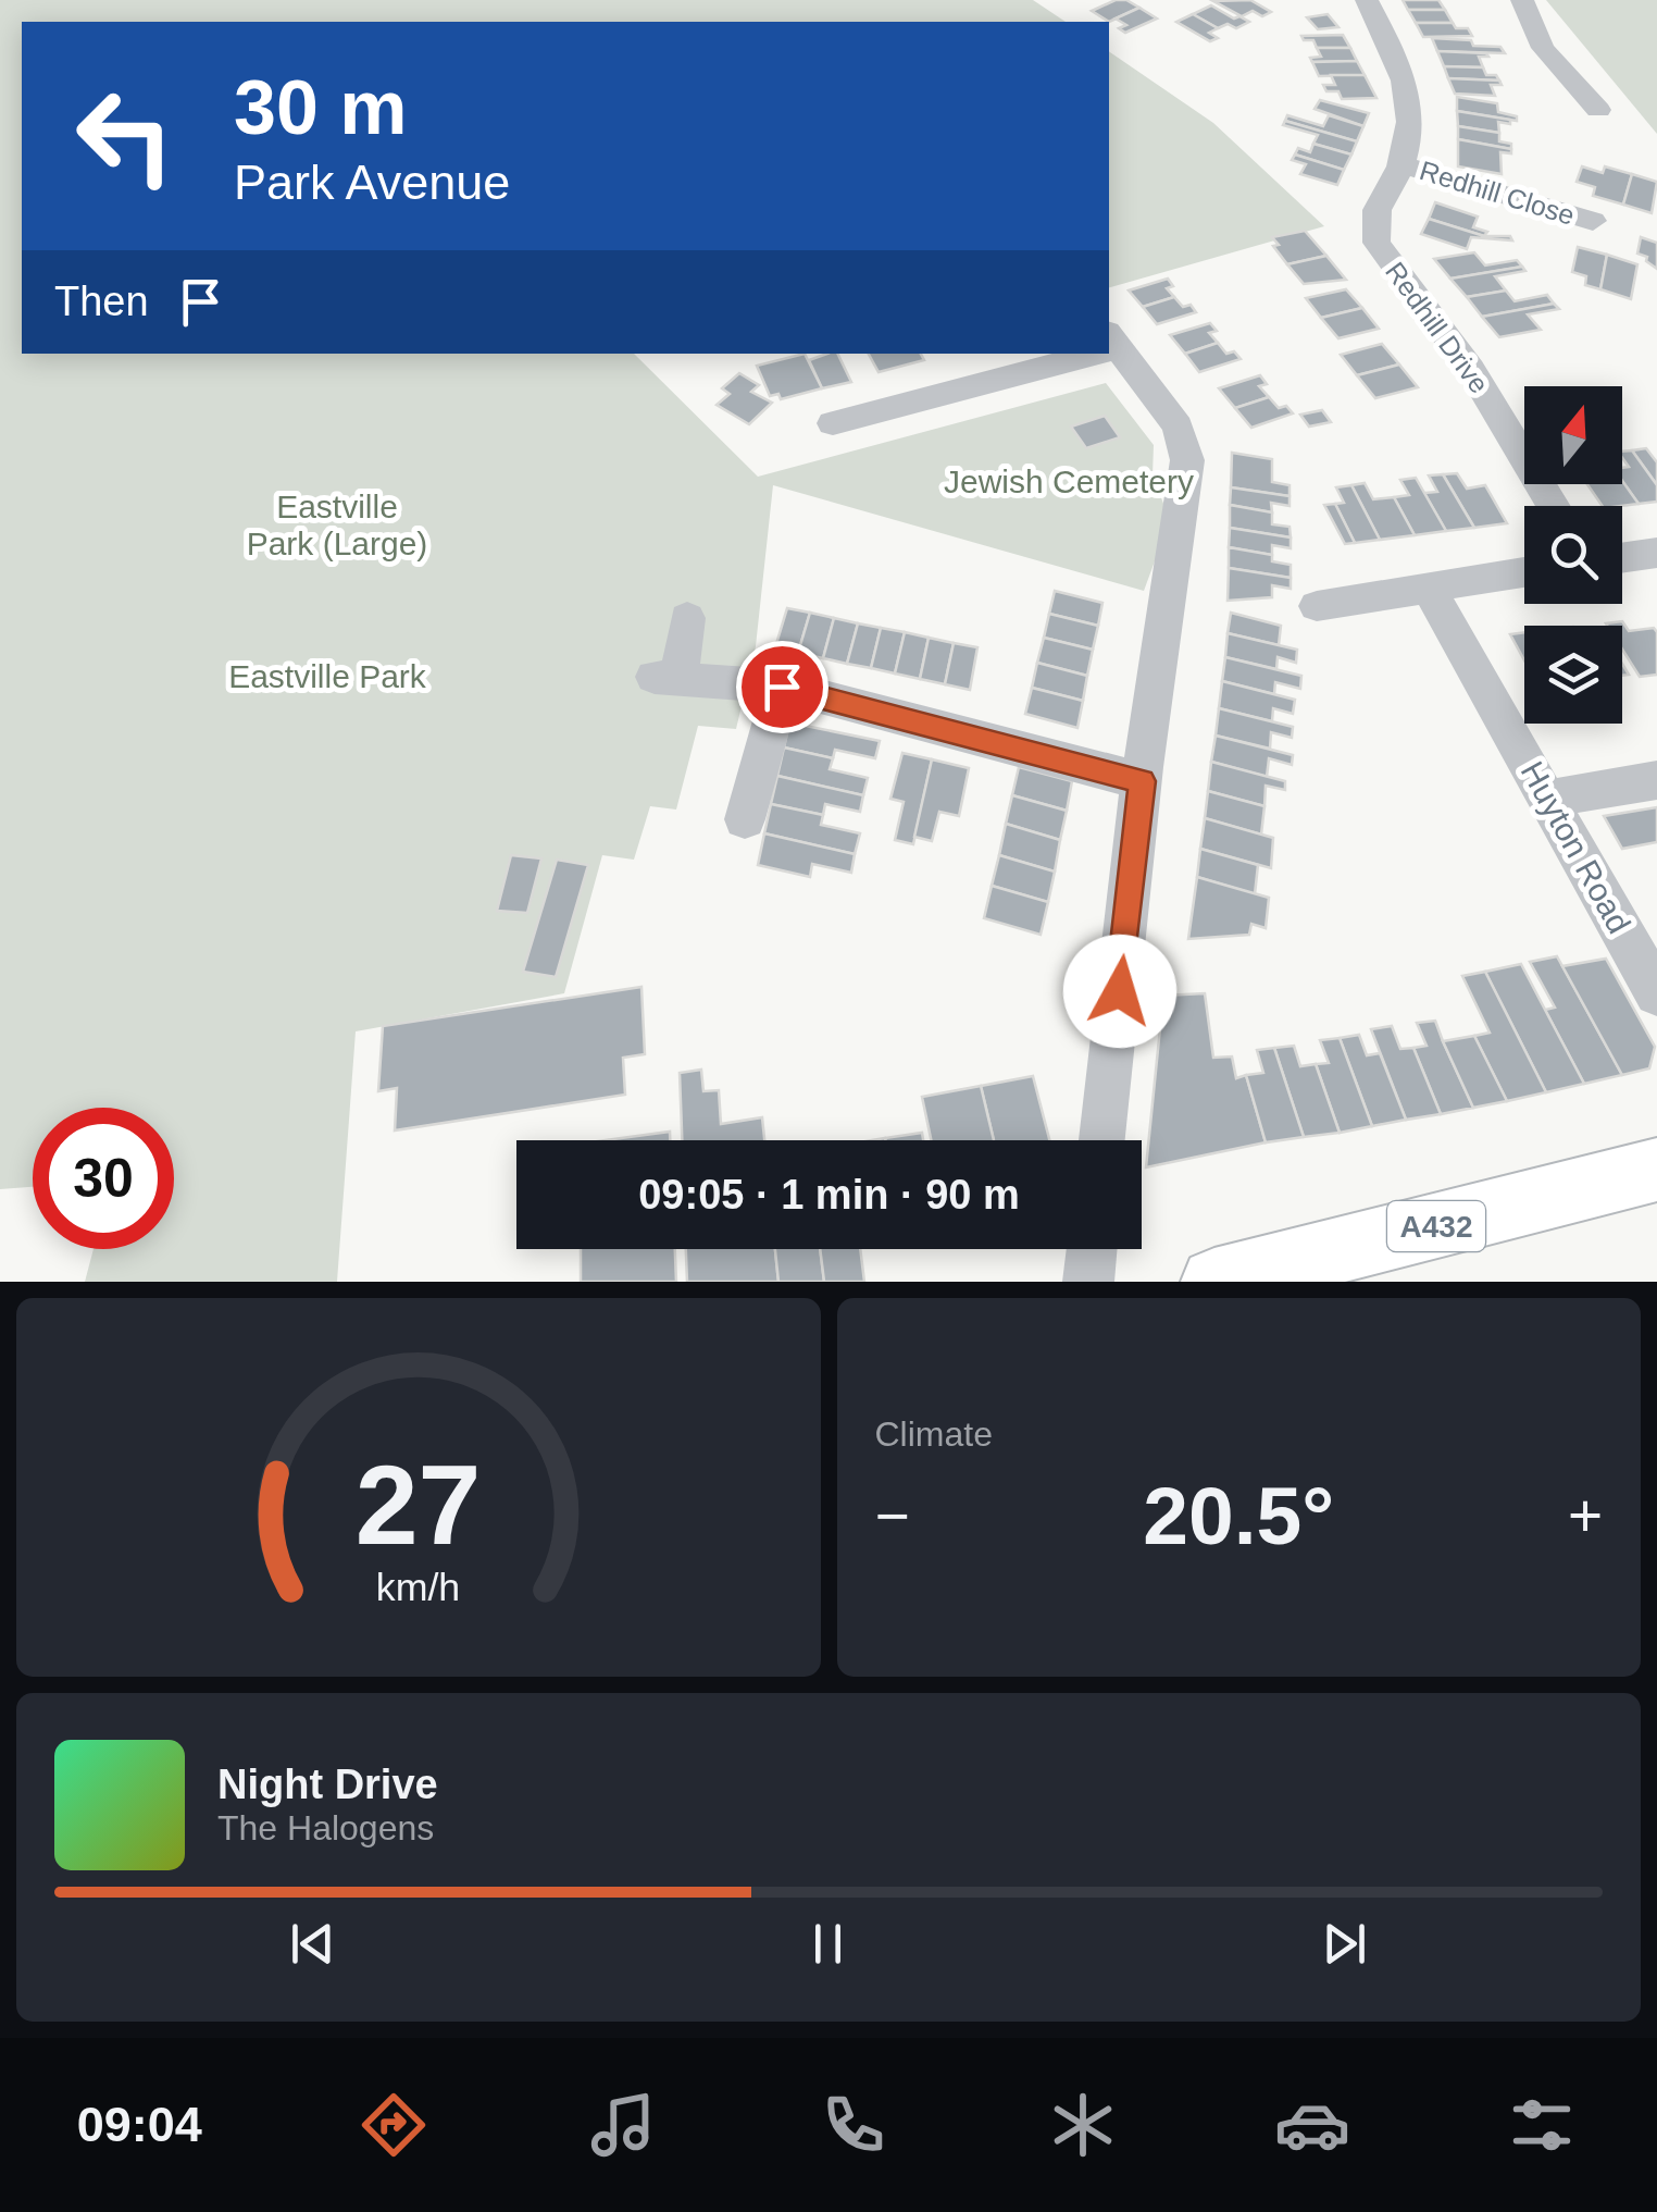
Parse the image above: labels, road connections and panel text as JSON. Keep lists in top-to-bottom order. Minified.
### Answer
{"streets":{"main road":["A432"],"street":["Redhill Close","Redhill Drive","Huyton Road"]},"crossings":[["Redhill Close","Redhill Drive"]],"parks":["Jewish Cemetery","Eastville Park (Large)","Eastville Park"],"north":"top","page":{"turn":["30 m","Park Avenue"],"then":"Then","limit":"30","trip":"09:05 · 1 min · 90 m","tile":"Climate","heat":["−","20.5°","+"],"song":["Night Drive","The Halogens"],"tabs":"09:04","gauge":["27","km/h"]}}
